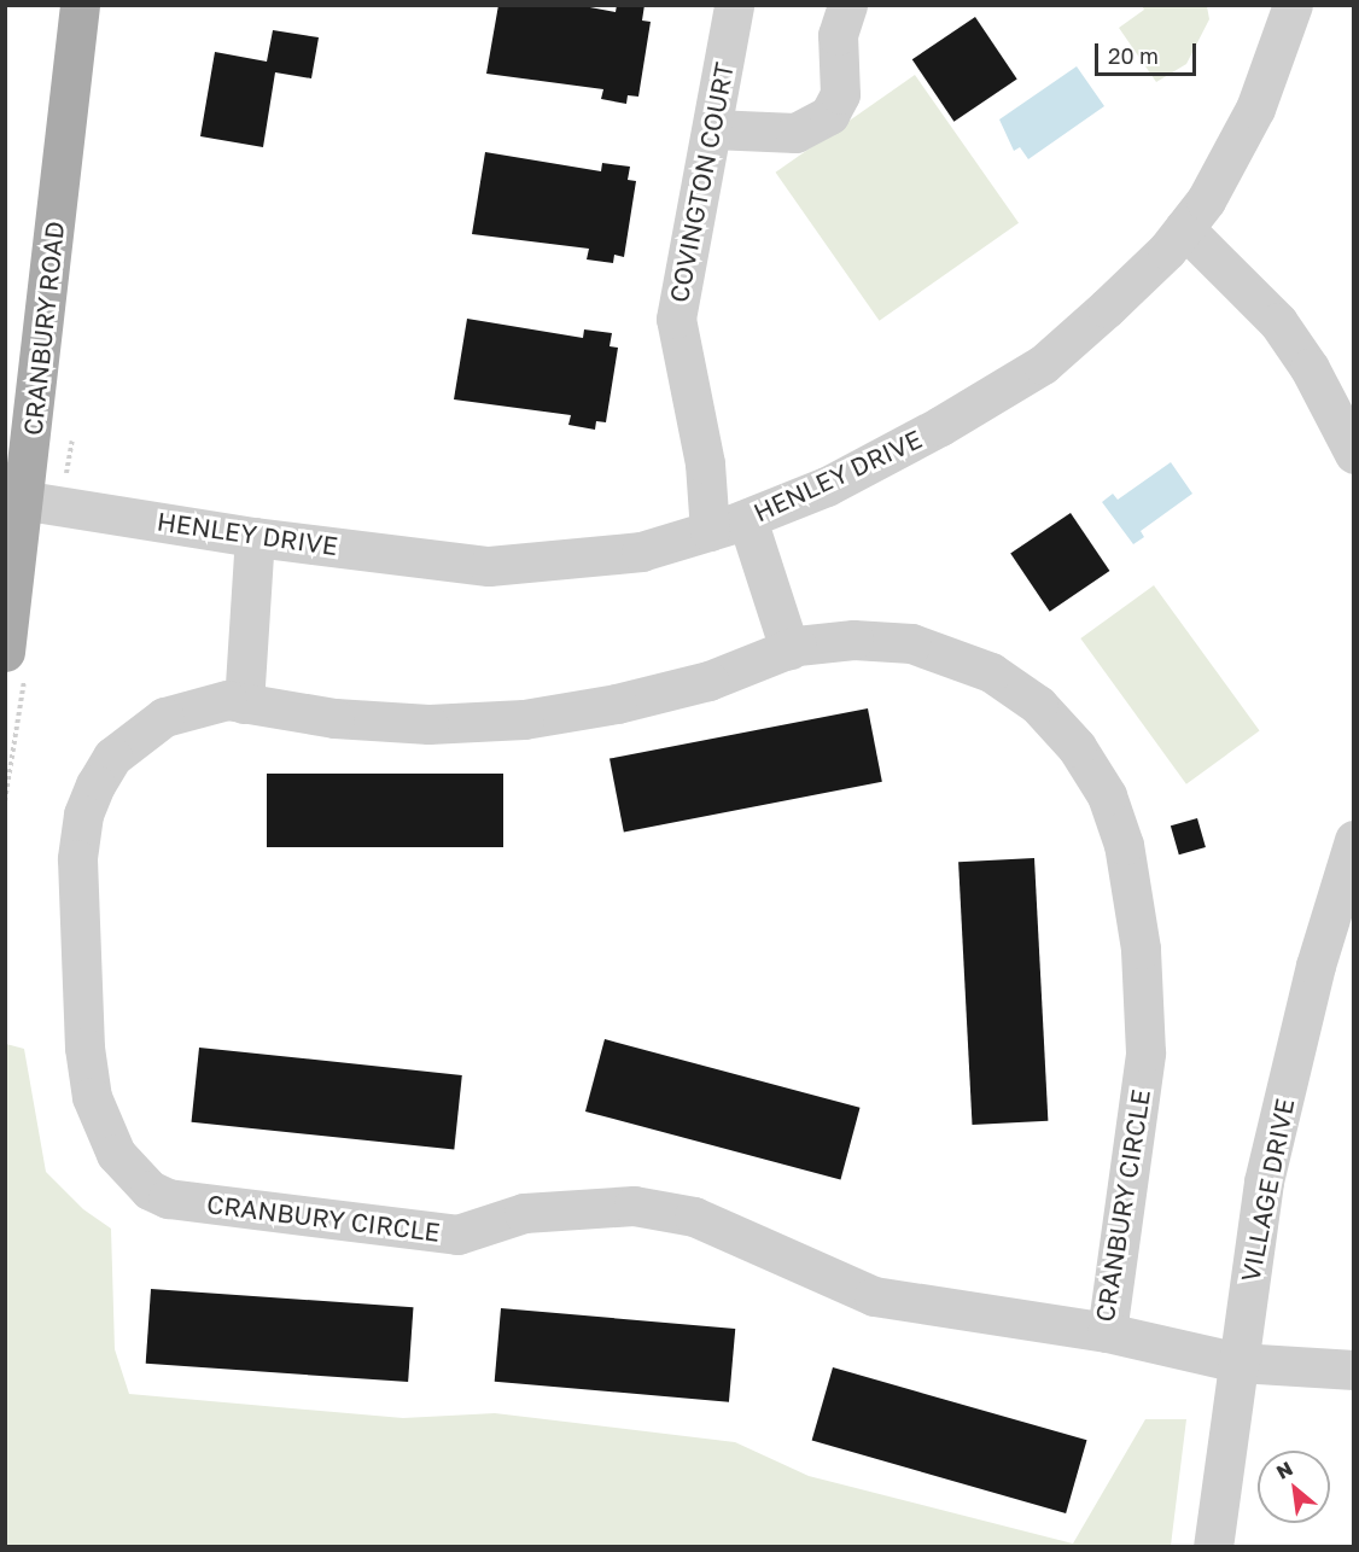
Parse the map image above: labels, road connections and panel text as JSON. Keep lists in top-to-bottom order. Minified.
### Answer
{"streets":{"main road":["CRANBURY ROAD"],"street":["COVINGTON COURT","HENLEY DRIVE","VILLAGE DRIVE","CRANBURY CIRCLE"]},"crossings":[["COVINGTON COURT","HENLEY DRIVE"],["CRANBURY ROAD","HENLEY DRIVE"]],"scale_bar":"20 m","north":"top left"}
